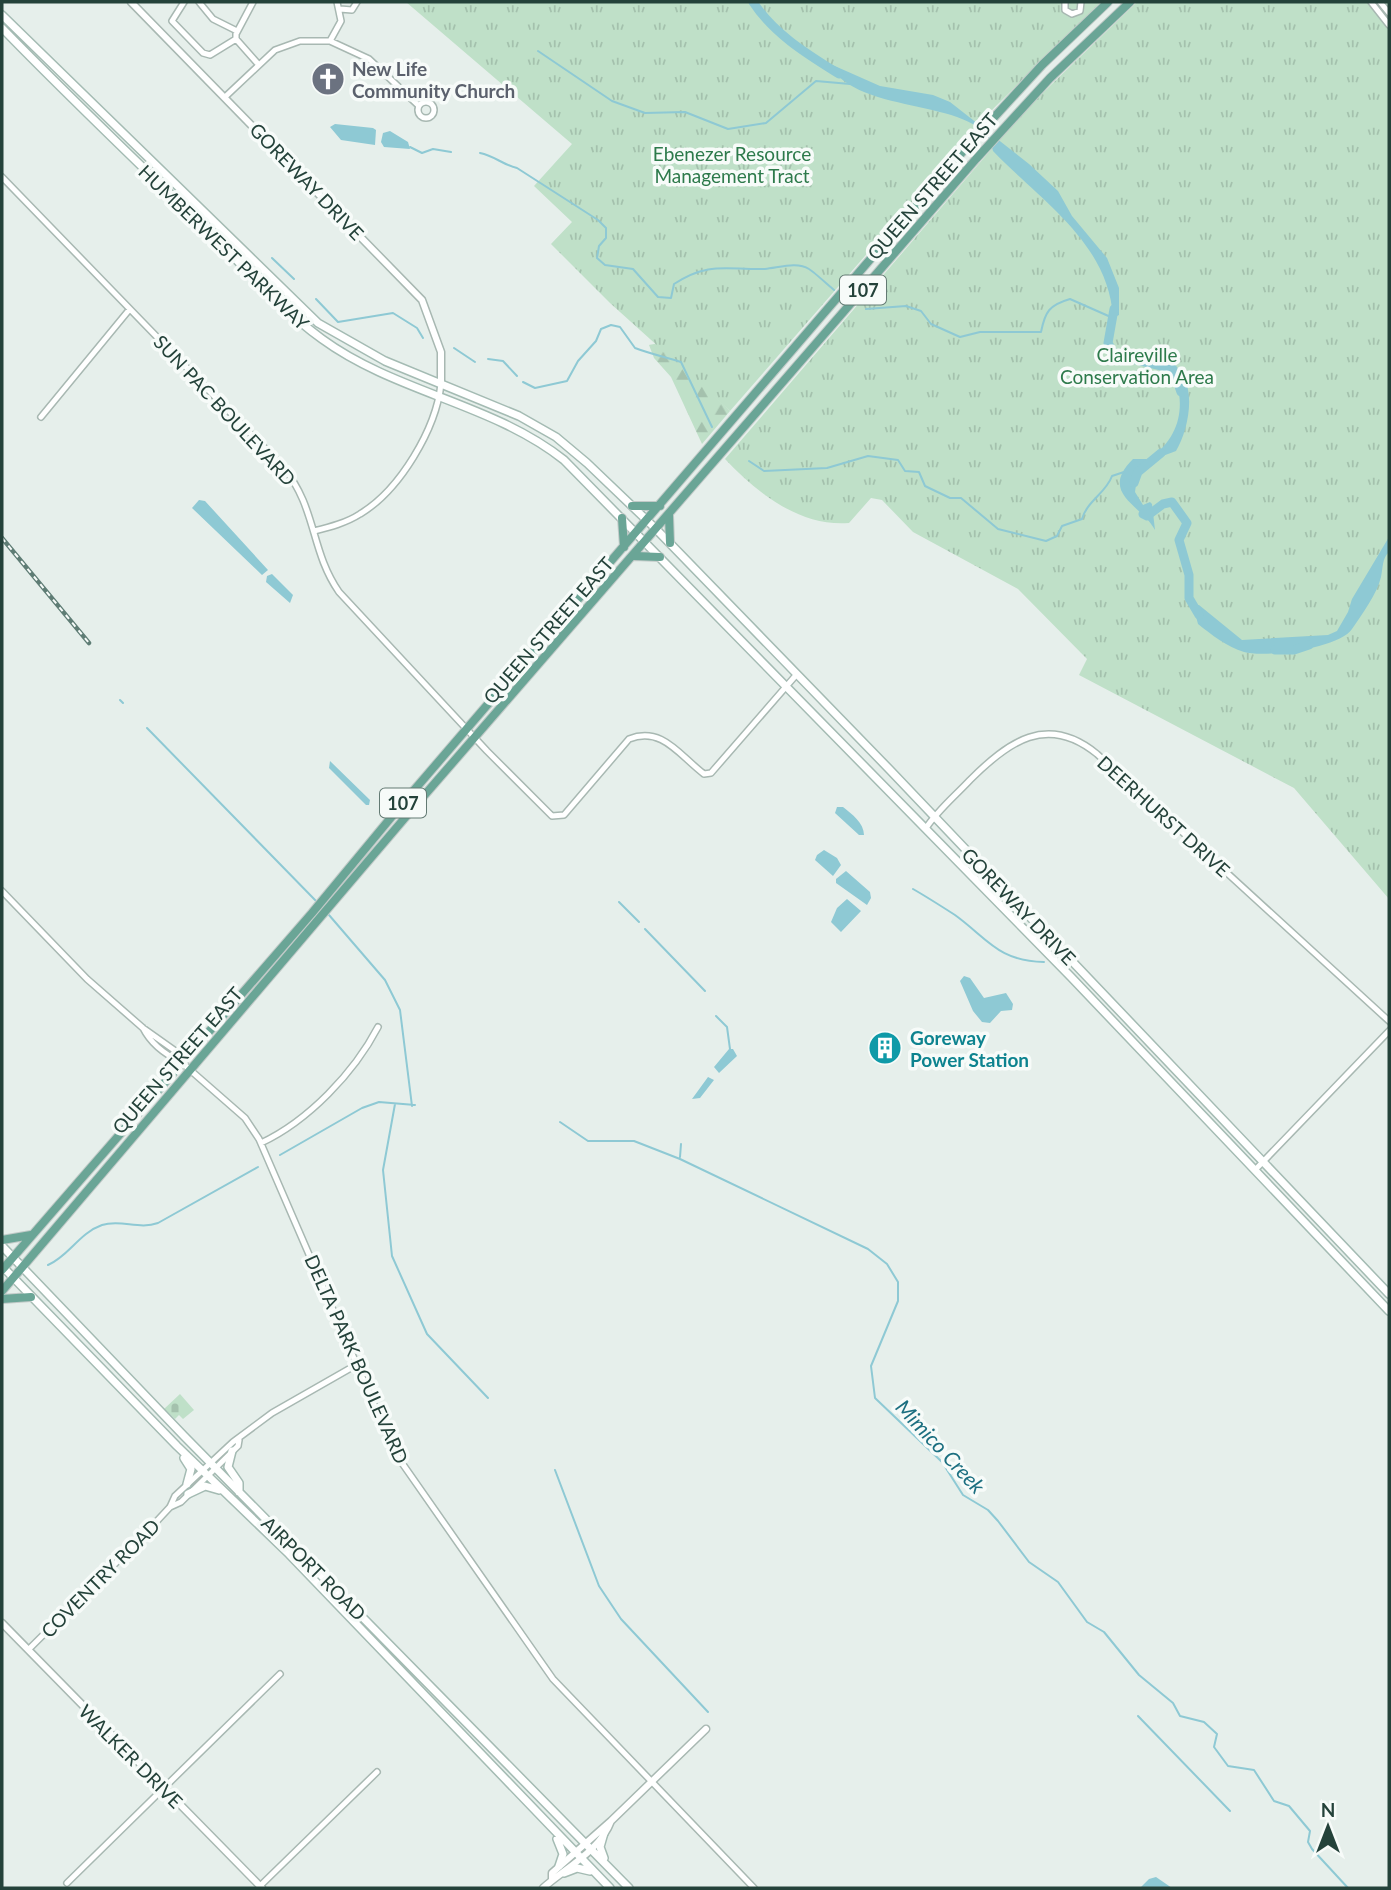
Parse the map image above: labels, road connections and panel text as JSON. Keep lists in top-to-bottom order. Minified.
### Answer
{"streets":{"main road":["GOREWAY DRIVE","QUEEN STREET EAST","HUMBERWEST PARKWAY","107","AIRPORT ROAD"],"street":["SUN PAC BOULEVARD","DEERHURST DRIVE","DELTA PARK BOULEVARD","COVENTRY ROAD","WALKER DRIVE"]},"crossings":[["GOREWAY DRIVE","QUEEN STREET EAST"],["GOREWAY DRIVE","HUMBERWEST PARKWAY"],["GOREWAY DRIVE","SUN PAC BOULEVARD"],["GOREWAY DRIVE","DEERHURST DRIVE"],["QUEEN STREET EAST","HUMBERWEST PARKWAY"],["QUEEN STREET EAST","SUN PAC BOULEVARD"],["QUEEN STREET EAST","DELTA PARK BOULEVARD"],["QUEEN STREET EAST","AIRPORT ROAD"],["AIRPORT ROAD","COVENTRY ROAD"],["COVENTRY ROAD","WALKER DRIVE"]],"water":["Mimico Creek"],"parks":["Ebenezer Resource Management Tract","Claireville Conservation Area"],"places":{"church":["New Life Community Church"],"building":["Goreway Power Station"]},"north":"top"}
